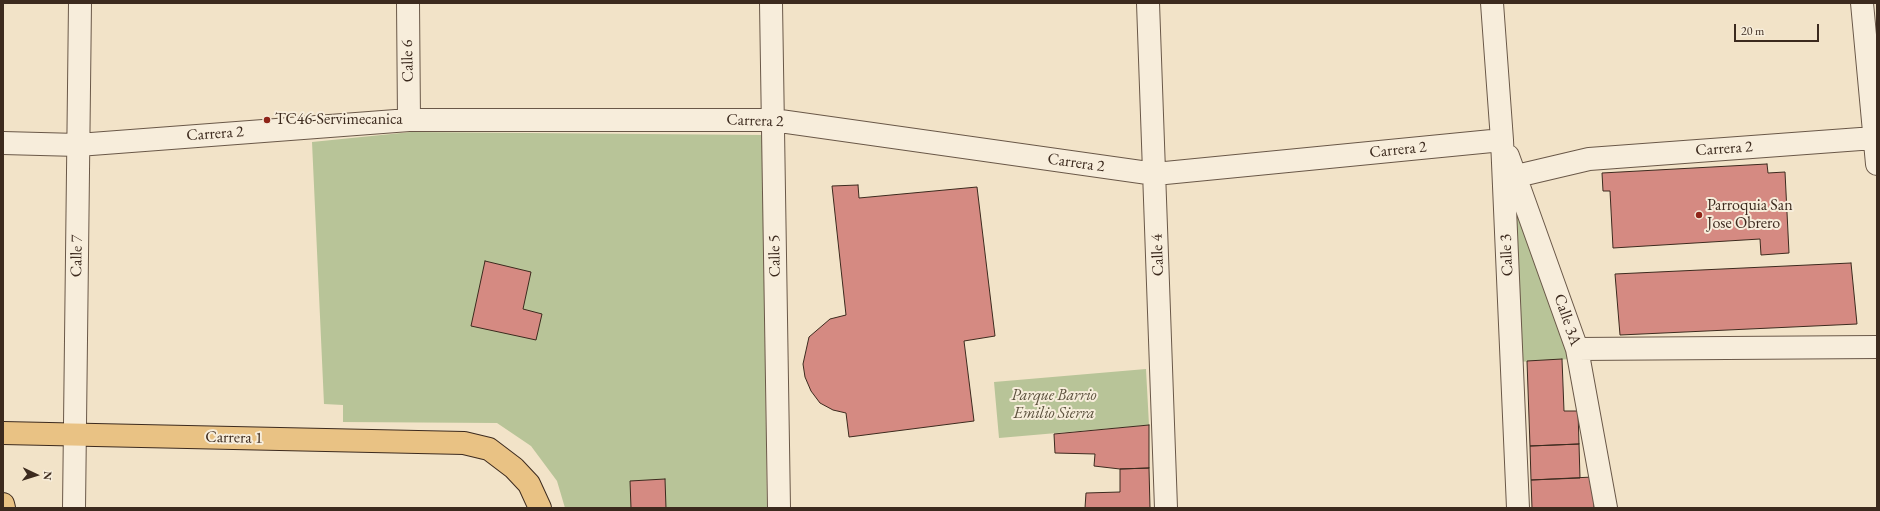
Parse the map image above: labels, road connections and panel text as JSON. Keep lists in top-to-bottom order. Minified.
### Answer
{"streets":{"main road":["Carrera 1"],"street":["Calle 6","Carrera 2","Calle 4","Calle 3","Calle 7","Calle 5","Calle 3A"]},"crossings":[["Calle 6","Carrera 2"],["Carrera 2","Calle 4"],["Carrera 2","Calle 3"],["Carrera 2","Calle 7"],["Carrera 2","Calle 5"],["Carrera 2","Calle 3A"],["Calle 3","Calle 3A"],["Calle 7","Carrera 1"]],"parks":["Parque Barrio Emilio Sierra"],"places":["TC46-Servimecanica","Parroquia San Jose Obrero"],"scale_bar":"20 m","north":"right"}
